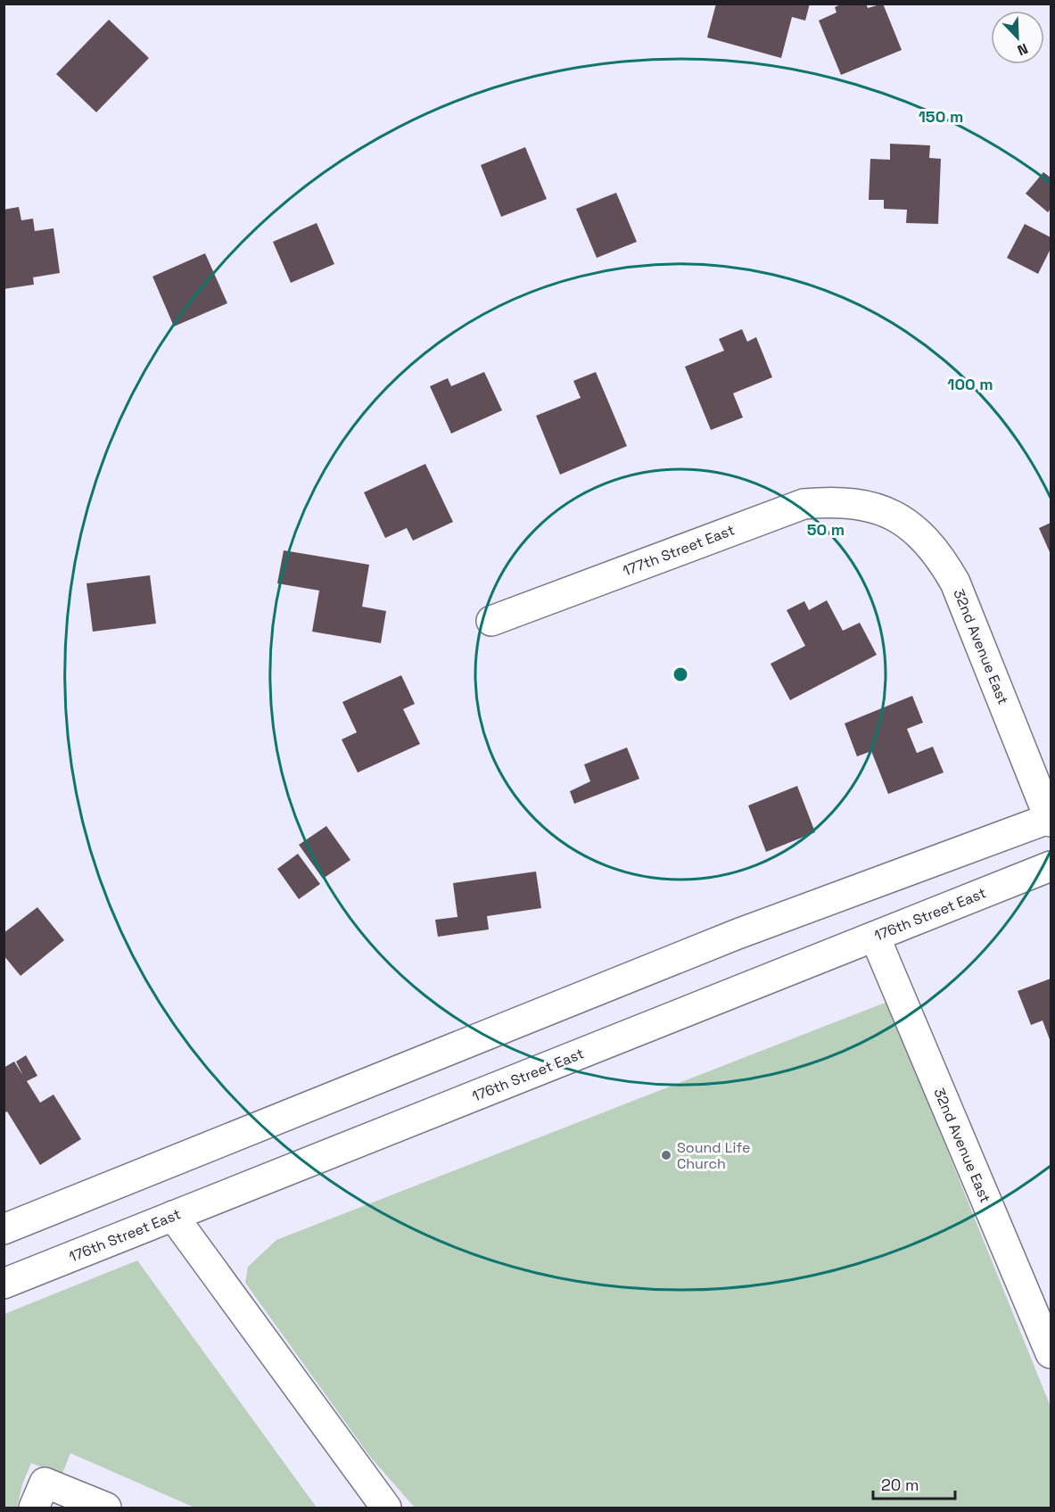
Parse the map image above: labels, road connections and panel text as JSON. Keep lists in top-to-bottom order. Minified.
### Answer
{"streets":{"main road":["177th Street East","32nd Avenue East","176th Street East"]},"crossings":[["177th Street East","32nd Avenue East"],["32nd Avenue East","176th Street East"]],"places":["Sound Life Church"],"scale_bar":"20 m","north":"bottom right","rings":["150 m","100 m","50 m"]}
